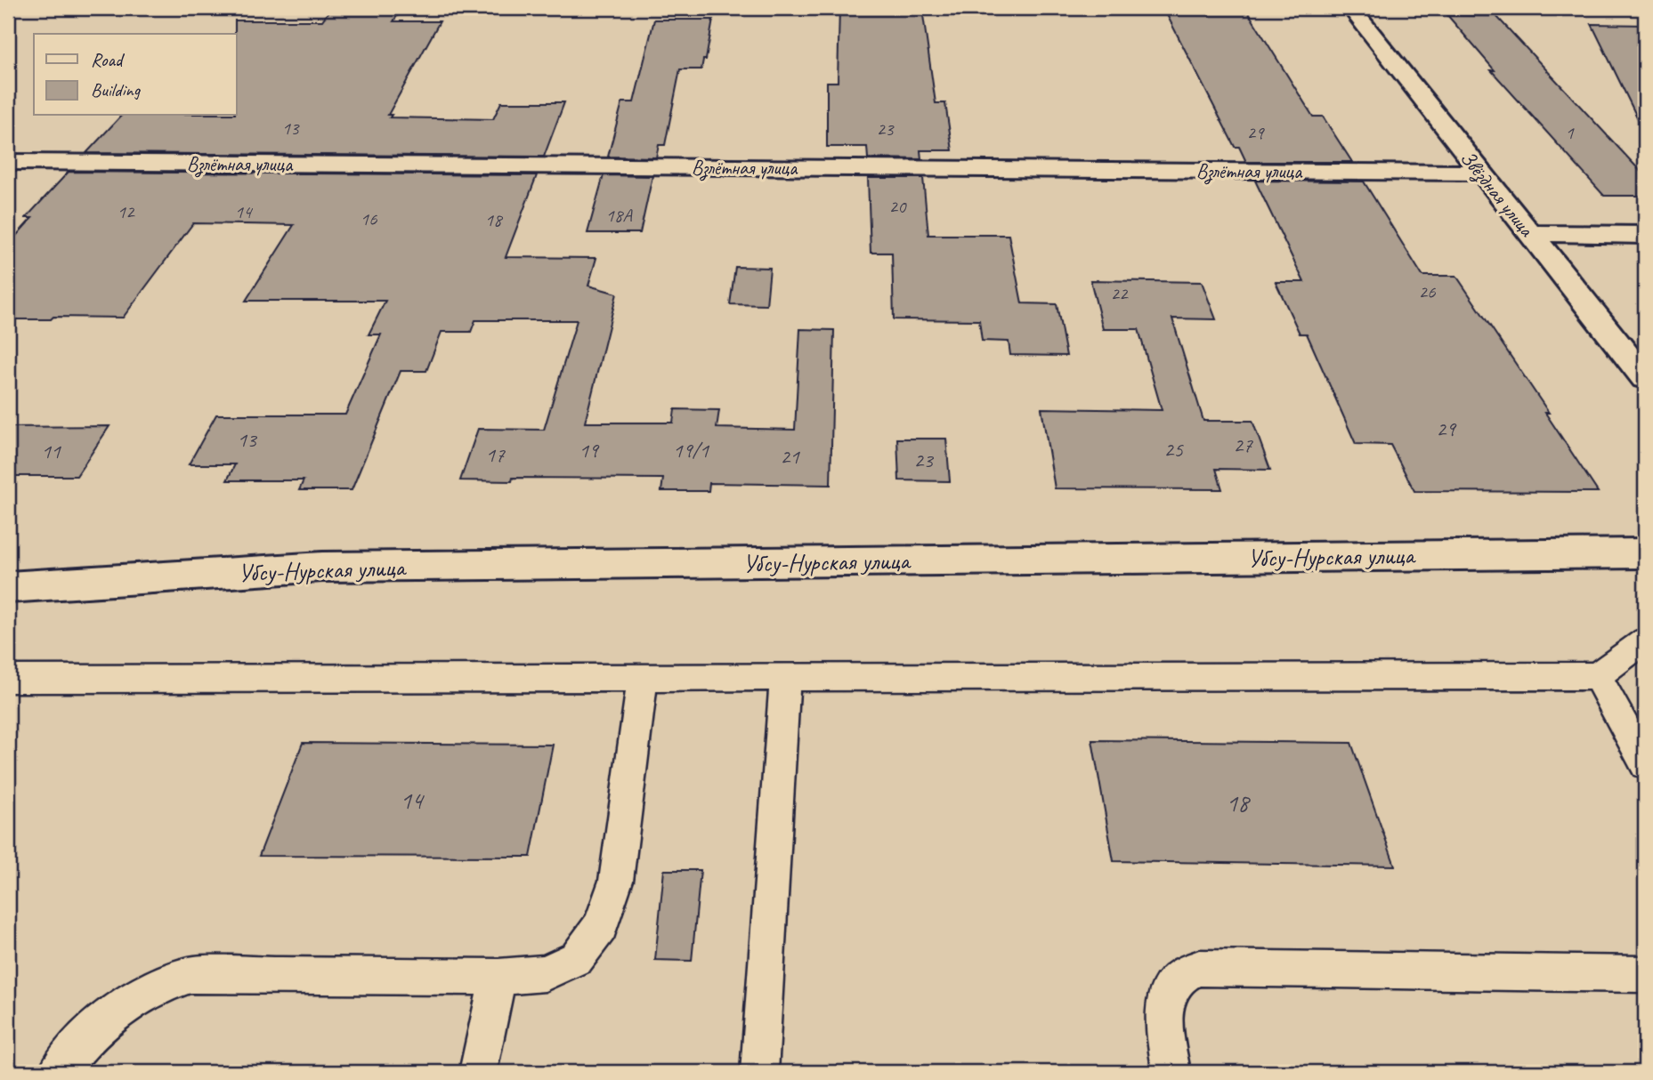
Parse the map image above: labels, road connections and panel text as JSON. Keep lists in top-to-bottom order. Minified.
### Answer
{"streets":{"street":["Взлётная улица","Звёздная улица","Убсу-Нурская улица"]},"crossings":[["Взлётная улица","Звёздная улица"]],"house_numbers":["13","23","29","1","20","12","14","18А","16","18","26","22","29","13","27","25","19","19/1","11","17","21","23","14","18"],"legend":["Road","Building"]}
